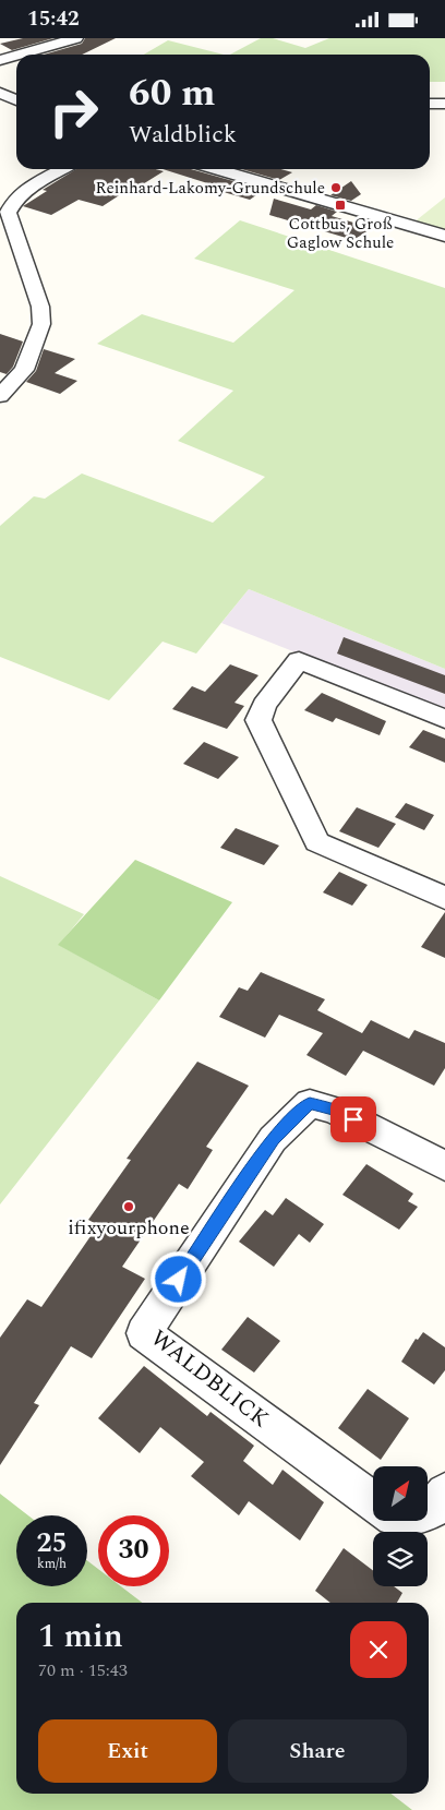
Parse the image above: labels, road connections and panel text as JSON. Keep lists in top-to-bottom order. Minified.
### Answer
{"streets":{"street":["WALDBLICK"]},"places":{"other":["Reinhard-Lakomy-Grundschule","ifixyourphone"],"transit":["Cottbus, Groß Gaglow Schule"]},"north":"top right","page":{"status":"15:42","turn":["60 m","Waldblick"],"speed":"25 km/h","limit":"30","heading":["1 min","70 m · 15:43"],"buttons":["Exit","Share"]}}
